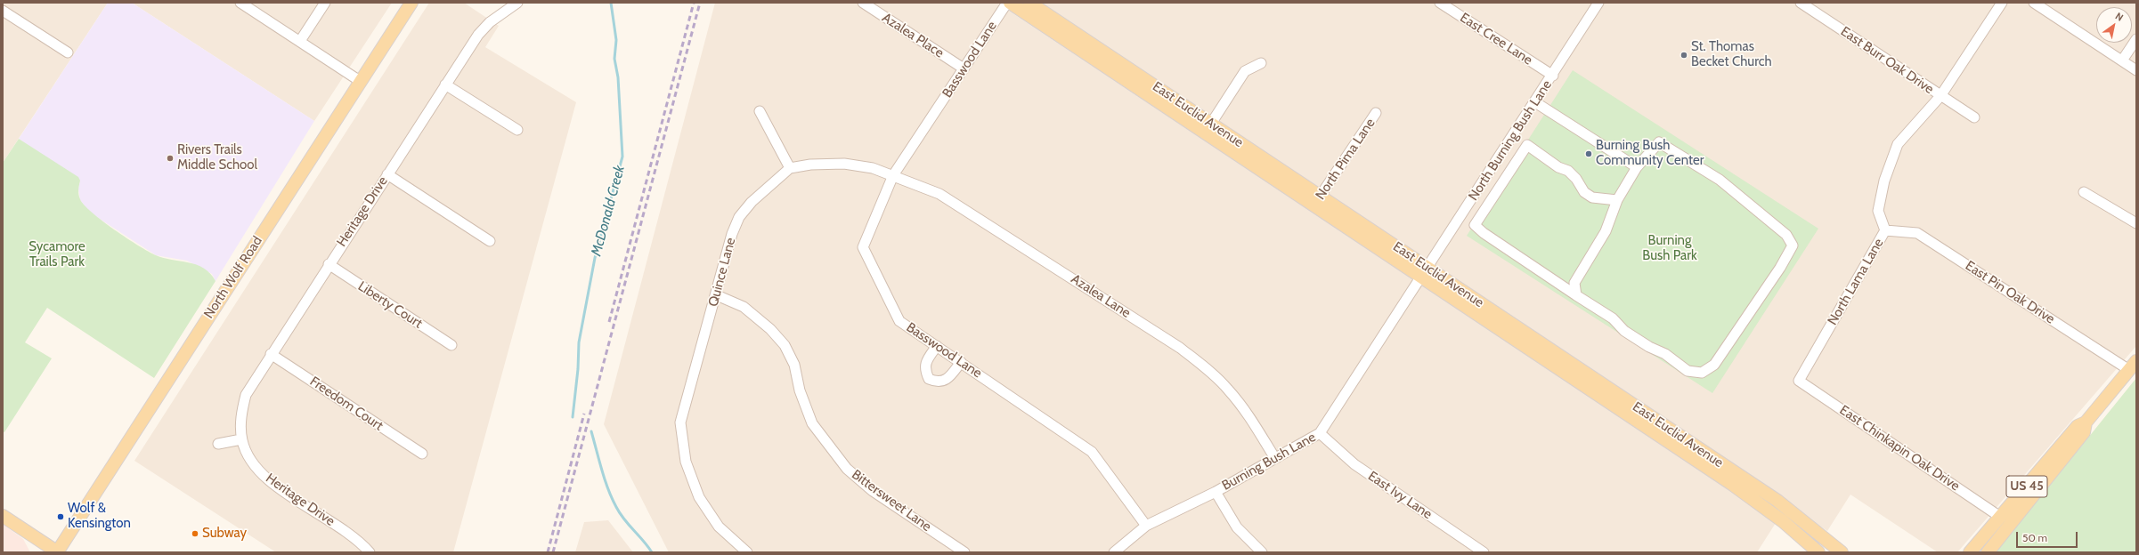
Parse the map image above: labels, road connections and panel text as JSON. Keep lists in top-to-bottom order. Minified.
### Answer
{"streets":{"main road":["East Euclid Avenue","North Wolf Road","US 45"],"street":["Azalea Place","East Cree Lane","Basswood Lane","East Burr Oak Drive","North Burning Bush Lane","North Pima Lane","Heritage Drive","Quince Lane","North Lama Lane","East Pin Oak Drive","Azalea Lane","Liberty Court","Freedom Court","East Chinkapin Oak Drive","Burning Bush Lane","East Ivy Lane","Bittersweet Lane"]},"crossings":[["Azalea Place","Basswood Lane"],["East Cree Lane","North Burning Bush Lane"],["Basswood Lane","Azalea Lane"],["Basswood Lane","Burning Bush Lane"],["East Burr Oak Drive","North Lama Lane"],["East Euclid Avenue","North Burning Bush Lane"],["East Euclid Avenue","North Pima Lane"],["East Euclid Avenue","Burning Bush Lane"],["North Burning Bush Lane","Burning Bush Lane"],["Heritage Drive","Liberty Court"],["Heritage Drive","Freedom Court"],["Quince Lane","Bittersweet Lane"],["North Lama Lane","East Pin Oak Drive"],["North Lama Lane","East Chinkapin Oak Drive"],["East Pin Oak Drive","US 45"],["Azalea Lane","Burning Bush Lane"],["East Chinkapin Oak Drive","US 45"],["Burning Bush Lane","East Ivy Lane"]],"water":["McDonald Creek"],"parks":["Burning Bush Park","Sycamore Trails Park"],"places":["St. Thomas Becket Church","Burning Bush Community Center","Rivers Trails Middle School","Wolf & Kensington","Subway"],"scale_bar":"50 m","north":"top right"}
